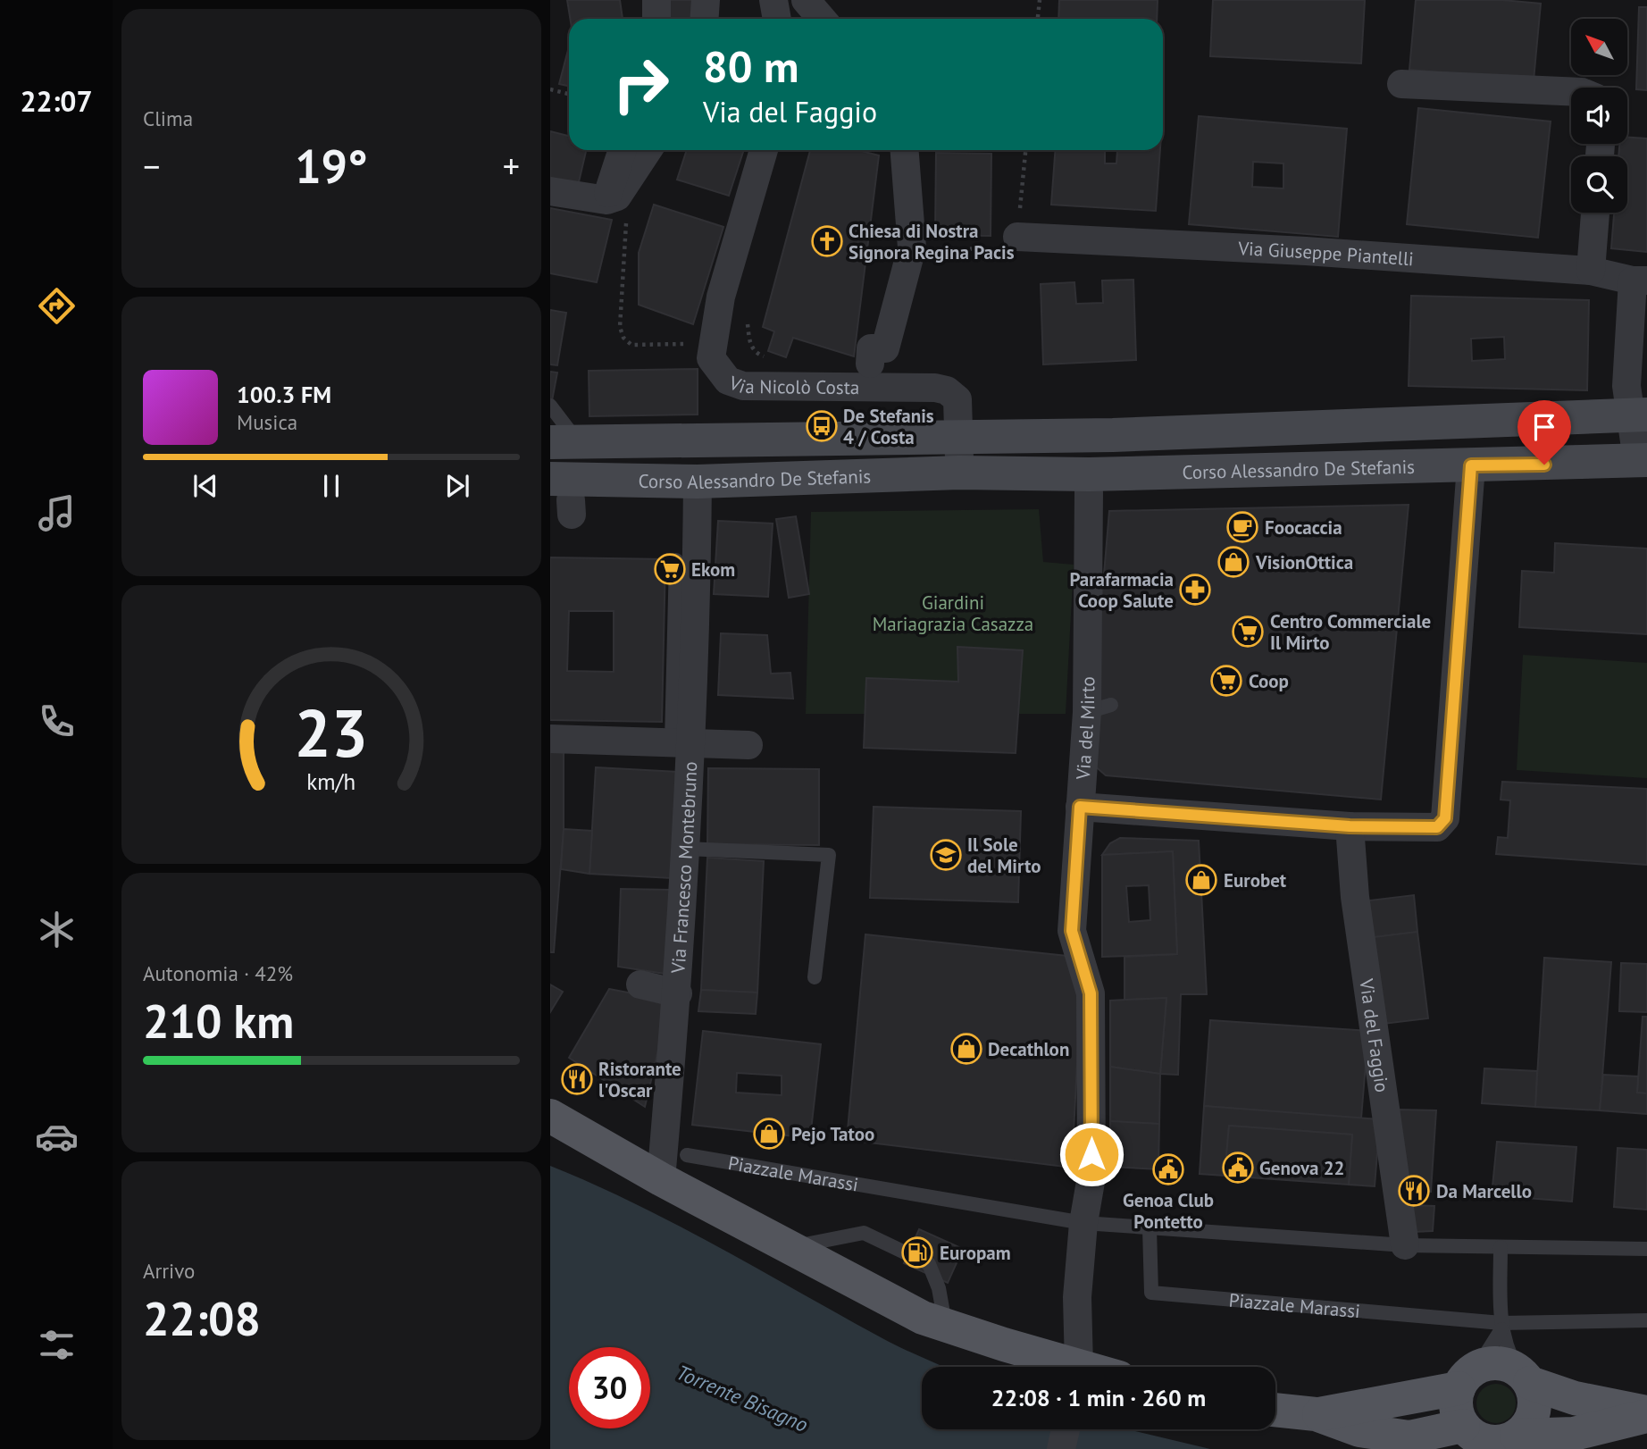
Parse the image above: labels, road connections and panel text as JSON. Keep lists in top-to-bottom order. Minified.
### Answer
{"streets":{"main road":["Corso Alessandro De Stefanis"],"street":["Via Giuseppe Piantelli","Via Nicolò Costa","Via del Mirto","Via Francesco Montebruno","Via del Faggio"],"lane":["Piazzale Marassi"]},"crossings":[["Via Giuseppe Piantelli","Corso Alessandro De Stefanis"],["Via Nicolò Costa","Corso Alessandro De Stefanis"],["Corso Alessandro De Stefanis","Via Francesco Montebruno"],["Via del Mirto","Piazzale Marassi"],["Via del Faggio","Piazzale Marassi"]],"water":["Torrente Bisagno"],"parks":["Giardini Mariagrazia Casazza"],"places":{"church":["Chiesa di Nostra Signora Regina Pacis"],"bus stop":["De Stefanis 4 / Costa"],"cafe":["Foocaccia"],"shop":["VisionOttica","Eurobet","Decathlon","Pejo Tatoo"],"supermarket":["Ekom","Centro Commerciale Il Mirto","Coop"],"pharmacy":["Parafarmacia Coop Salute"],"school or university":["Il Sole del Mirto"],"restaurant":["Ristorante l'Oscar","Da Marcello"],"public building":["Genova 22","Genoa Club Pontetto"],"fuel station":["Europam"]},"north":"top left","page":{"tabs":"22:07","tile":["Clima",["Autonomia · 42%","210 km"],["Arrivo","22:08"]],"turn":["80 m","Via del Faggio"],"heat":["−","19°","+"],"song":["100.3 FM","Musica"],"limit":"30","trip":"22:08 · 1 min · 260 m","gauge":["23","km/h"]}}
